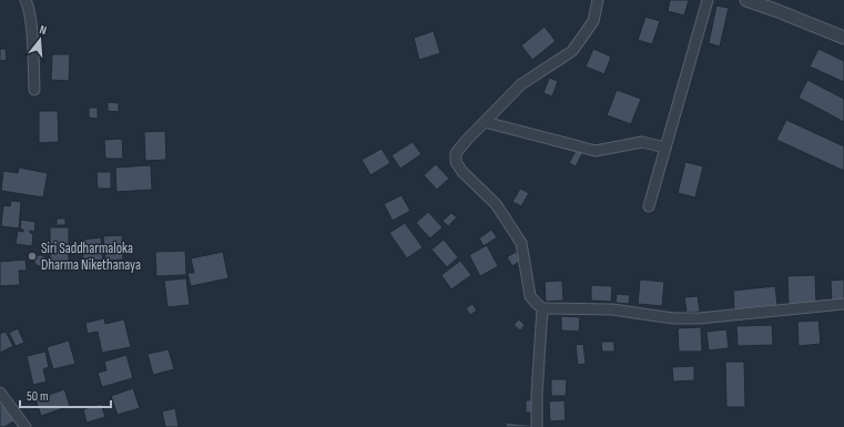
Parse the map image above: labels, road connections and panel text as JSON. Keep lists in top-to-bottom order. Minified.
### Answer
{"places":["Siri Saddharmaloka Dharma Nikethanaya"],"scale_bar":"50 m","north":"top"}
